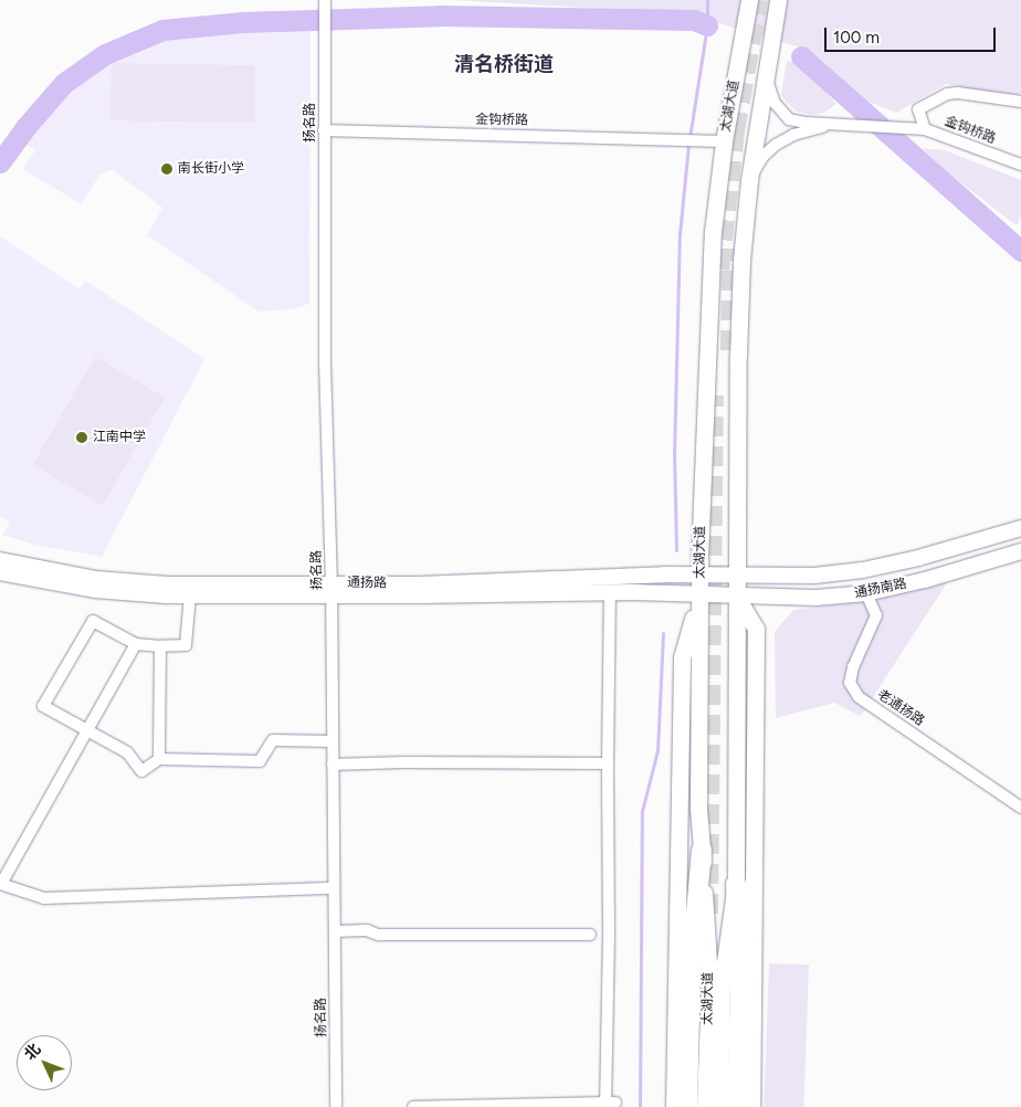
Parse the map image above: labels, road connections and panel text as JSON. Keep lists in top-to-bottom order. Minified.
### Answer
{"streets":{"main road":["太湖大道","通扬路","通扬南路"],"street":["金钩桥路","扬名路","老通扬路"]},"crossings":[["太湖大道","金钩桥路"],["太湖大道","通扬路"],["太湖大道","通扬南路"],["金钩桥路","扬名路"],["扬名路","通扬路"],["通扬路","通扬南路"],["通扬南路","老通扬路"]],"districts":["清名桥街道"],"places":["南长街小学","江南中学"],"scale_bar":"100 m","north":"top left"}
